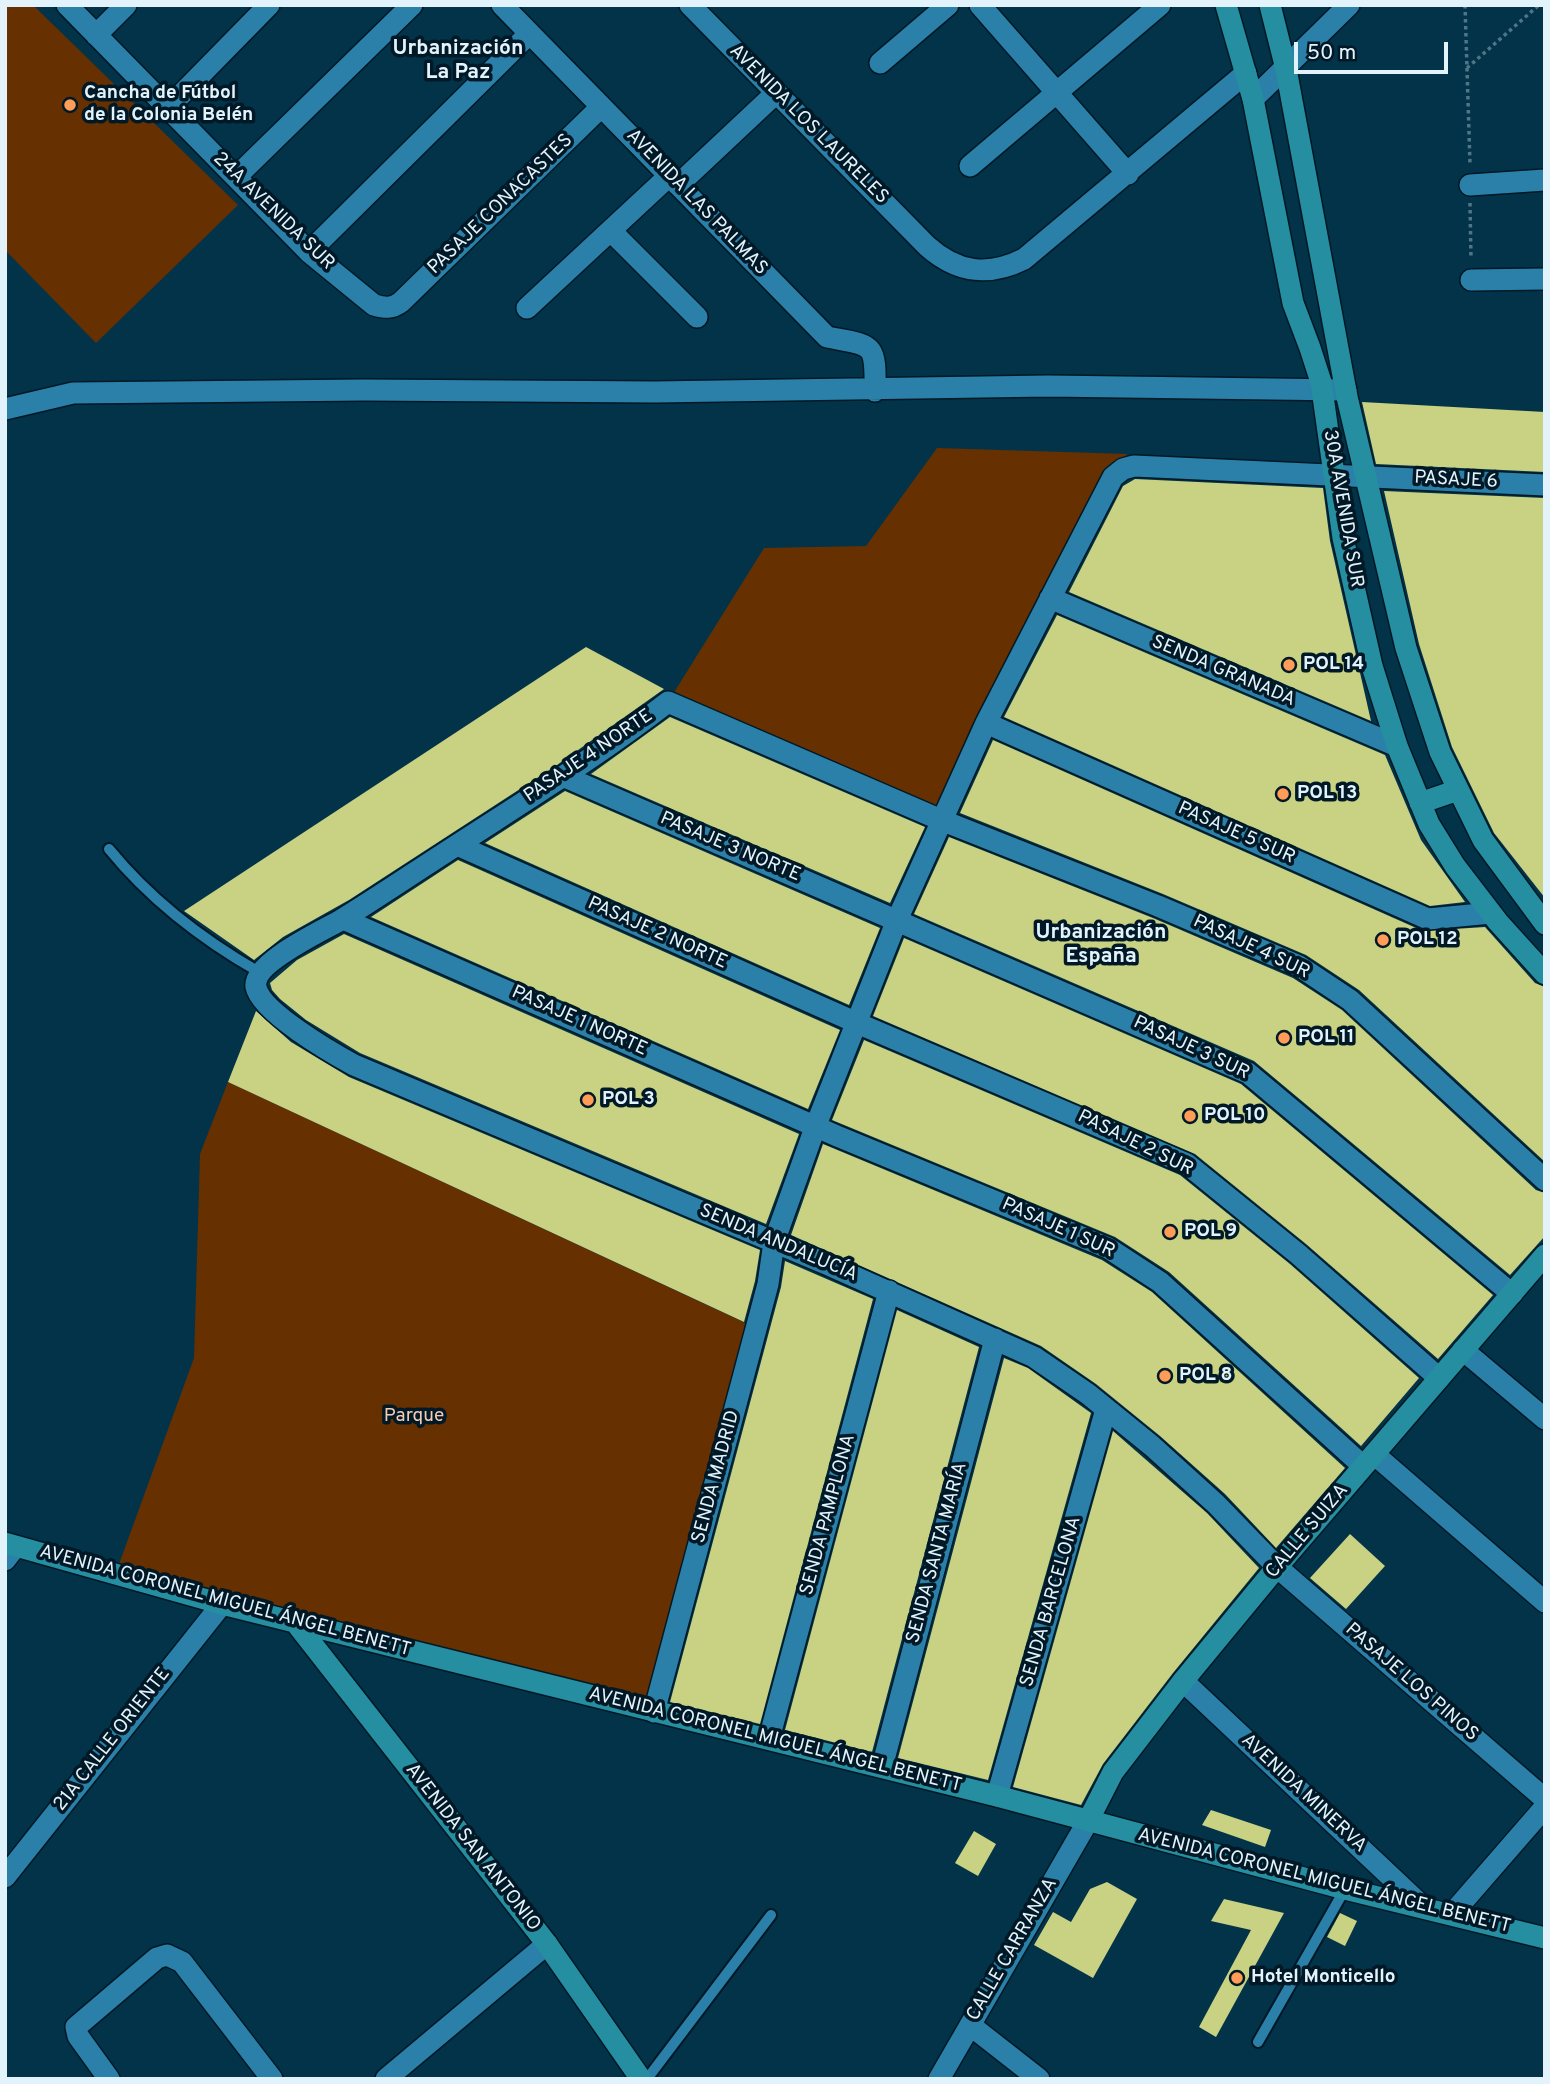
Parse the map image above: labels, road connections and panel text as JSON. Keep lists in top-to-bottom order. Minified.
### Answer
{"streets":{"street":["AVENIDA LOS LAURELES","AVENIDA LAS PALMAS","PASAJE CONACASTES","24A AVENIDA SUR","PASAJE 6","30A AVENIDA SUR","SENDA GRANADA","PASAJE 4 NORTE","PASAJE 5 SUR","PASAJE 3 NORTE","PASAJE 2 NORTE","PASAJE 4 SUR","PASAJE 1 NORTE","PASAJE 3 SUR","PASAJE 2 SUR","PASAJE 1 SUR","SENDA ANDALUCÍA","SENDA MADRID","SENDA PAMPLONA","CALLE SUIZA","SENDA SANTA MARÍA","AVENIDA CORONEL MIGUEL ÁNGEL BENETT","SENDA BARCELONA","PASAJE LOS PINOS","21A CALLE ORIENTE","AVENIDA MINERVA","AVENIDA SAN ANTONIO","CALLE CARRANZA"]},"crossings":[["AVENIDA LOS LAURELES","30A AVENIDA SUR"],["AVENIDA LAS PALMAS","PASAJE CONACASTES"],["PASAJE CONACASTES","24A AVENIDA SUR"],["PASAJE 6","30A AVENIDA SUR"],["PASAJE 6","SENDA GRANADA"],["PASAJE 6","SENDA MADRID"],["30A AVENIDA SUR","SENDA GRANADA"],["30A AVENIDA SUR","PASAJE 5 SUR"],["SENDA GRANADA","SENDA MADRID"],["PASAJE 4 NORTE","PASAJE 3 NORTE"],["PASAJE 4 NORTE","PASAJE 2 NORTE"],["PASAJE 4 NORTE","PASAJE 4 SUR"],["PASAJE 4 NORTE","PASAJE 1 NORTE"],["PASAJE 4 NORTE","SENDA ANDALUCÍA"],["PASAJE 4 NORTE","SENDA MADRID"],["PASAJE 5 SUR","SENDA MADRID"],["PASAJE 3 NORTE","PASAJE 3 SUR"],["PASAJE 3 NORTE","SENDA MADRID"],["PASAJE 2 NORTE","PASAJE 2 SUR"],["PASAJE 2 NORTE","SENDA MADRID"],["PASAJE 4 SUR","SENDA MADRID"],["PASAJE 1 NORTE","PASAJE 1 SUR"],["PASAJE 1 NORTE","SENDA MADRID"],["PASAJE 3 SUR","SENDA MADRID"],["PASAJE 3 SUR","CALLE SUIZA"],["PASAJE 2 SUR","SENDA MADRID"],["PASAJE 2 SUR","CALLE SUIZA"],["PASAJE 1 SUR","SENDA MADRID"],["PASAJE 1 SUR","CALLE SUIZA"],["SENDA ANDALUCÍA","SENDA MADRID"],["SENDA ANDALUCÍA","SENDA PAMPLONA"],["SENDA ANDALUCÍA","CALLE SUIZA"],["SENDA ANDALUCÍA","SENDA SANTA MARÍA"],["SENDA ANDALUCÍA","SENDA BARCELONA"],["SENDA ANDALUCÍA","PASAJE LOS PINOS"],["SENDA MADRID","AVENIDA CORONEL MIGUEL ÁNGEL BENETT"],["SENDA PAMPLONA","AVENIDA CORONEL MIGUEL ÁNGEL BENETT"],["CALLE SUIZA","AVENIDA CORONEL MIGUEL ÁNGEL BENETT"],["CALLE SUIZA","PASAJE LOS PINOS"],["CALLE SUIZA","AVENIDA MINERVA"],["CALLE SUIZA","CALLE CARRANZA"],["SENDA SANTA MARÍA","AVENIDA CORONEL MIGUEL ÁNGEL BENETT"],["AVENIDA CORONEL MIGUEL ÁNGEL BENETT","SENDA BARCELONA"],["AVENIDA CORONEL MIGUEL ÁNGEL BENETT","21A CALLE ORIENTE"],["AVENIDA CORONEL MIGUEL ÁNGEL BENETT","AVENIDA MINERVA"],["AVENIDA CORONEL MIGUEL ÁNGEL BENETT","AVENIDA SAN ANTONIO"],["AVENIDA CORONEL MIGUEL ÁNGEL BENETT","CALLE CARRANZA"]],"districts":["Urbanización La Paz","Urbanización España"],"parks":["Parque"],"places":["Cancha de Fútbol de la Colonia Belén","POL 14","POL 13","POL 12","POL 11","POL 3","POL 10","POL 9","POL 8","Hotel Monticello"],"scale_bar":"50 m"}
